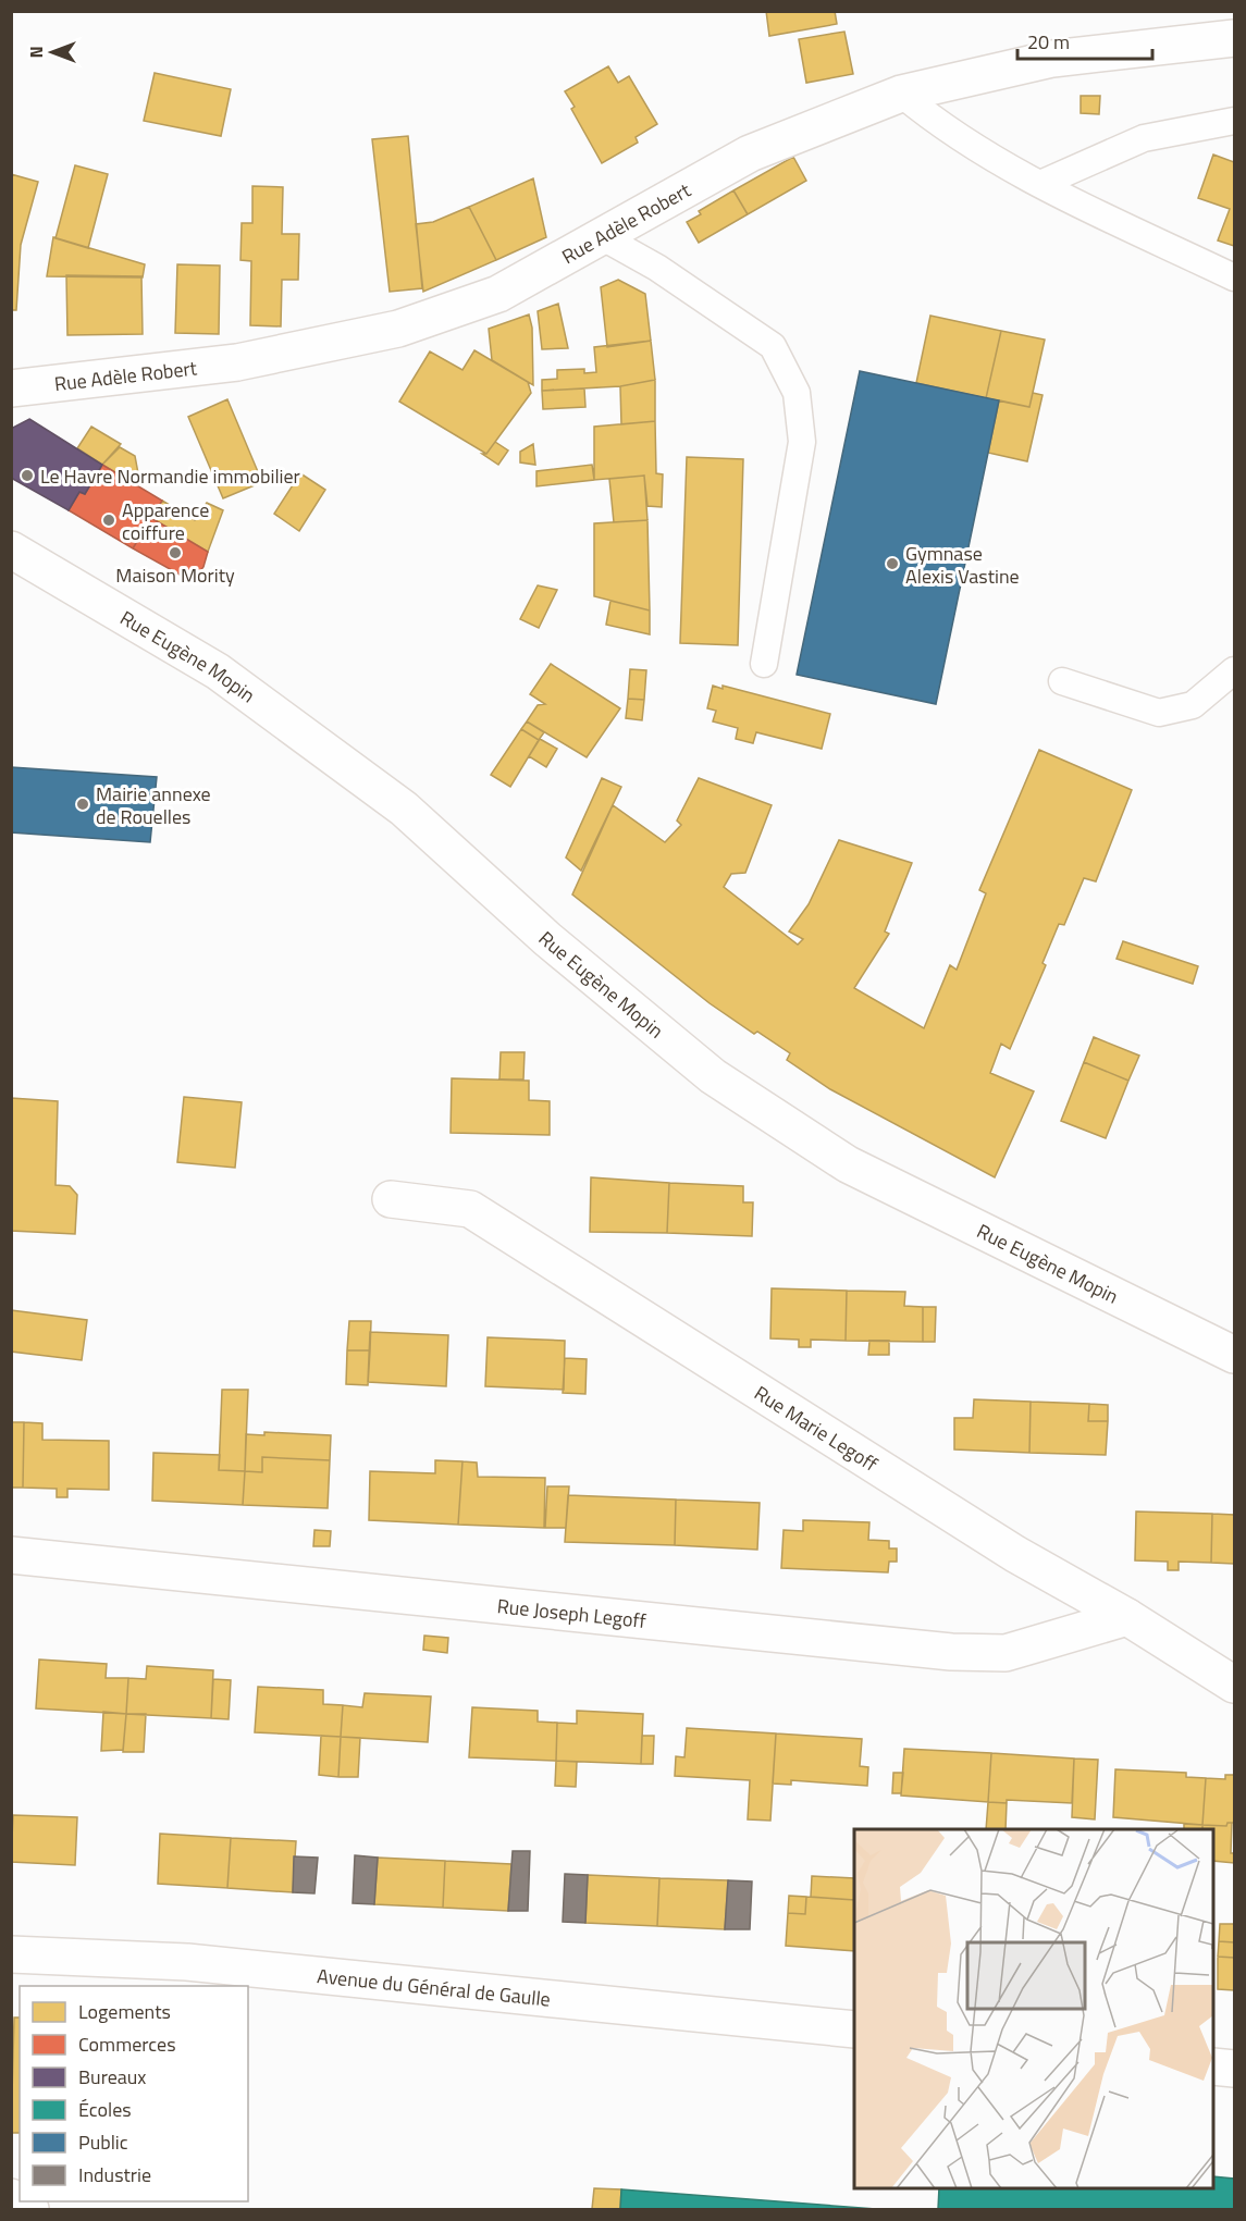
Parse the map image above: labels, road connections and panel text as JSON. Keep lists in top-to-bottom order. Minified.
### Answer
{"streets":{"street":["Rue Adèle Robert","Rue Eugène Mopin","Rue Marie Legoff","Rue Joseph Legoff","Avenue du Général de Gaulle"]},"crossings":[["Rue Marie Legoff","Rue Joseph Legoff"]],"places":["Le Havre Normandie immobilier","Apparence coiffure","Maison Mority","Gymnase Alexis Vastine","Mairie annexe de Rouelles"],"legend":["Logements","Commerces","Bureaux","Écoles","Public","Industrie"],"scale_bar":"20 m","north":"left"}
